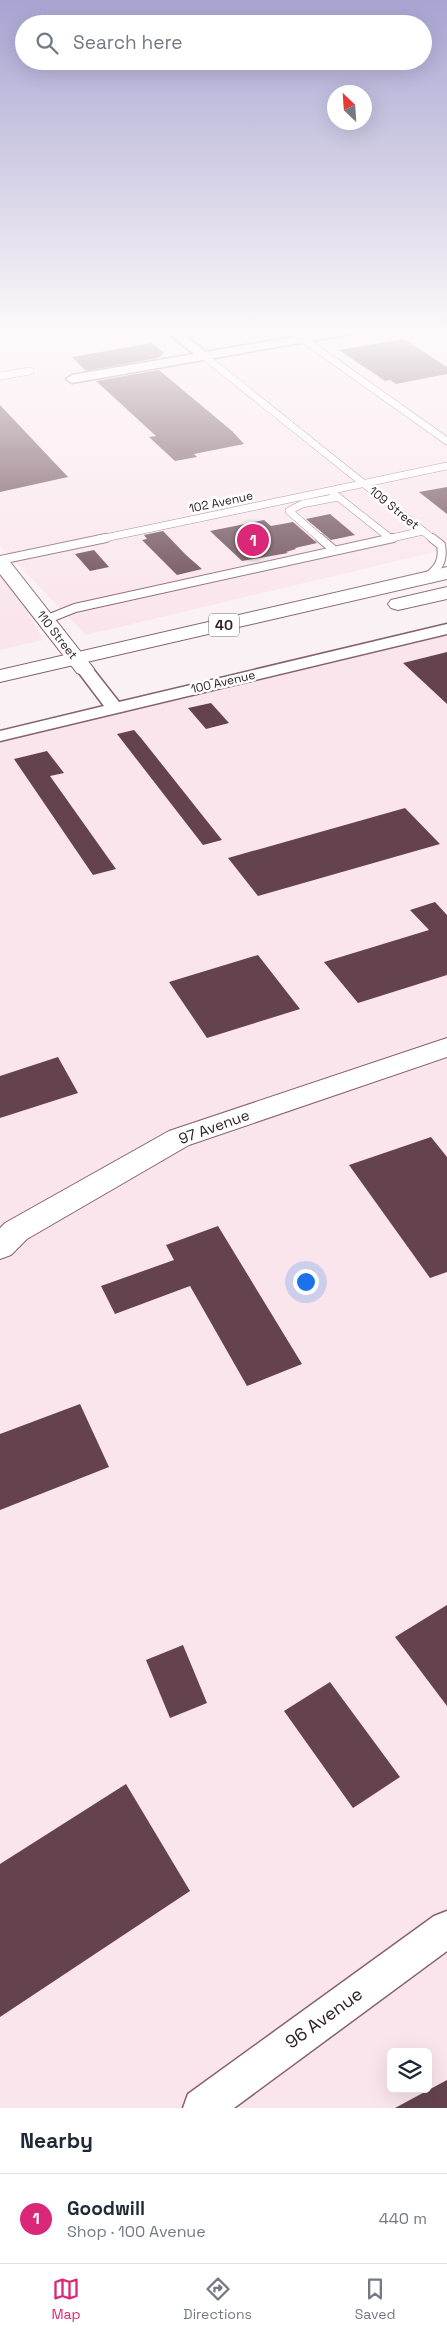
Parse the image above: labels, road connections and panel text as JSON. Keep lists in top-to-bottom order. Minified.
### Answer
{"streets":{"main road":["40","110 Street","97 Avenue"],"street":["100 Avenue","96 Avenue"],"lane":["102 Avenue","109 Street"]},"crossings":[["102 Avenue","109 Street"],["102 Avenue","110 Street"],["109 Street","40"],["40","110 Street"],["110 Street","100 Avenue"]],"north":"top left","page":{"search":"Search here","pins":"1","heading":"Nearby","list":[{"mark":"1","name":"Goodwill","note":"Shop · 100 Avenue","value":"440 m"}],"nav":["Map","Directions","Saved"]}}
